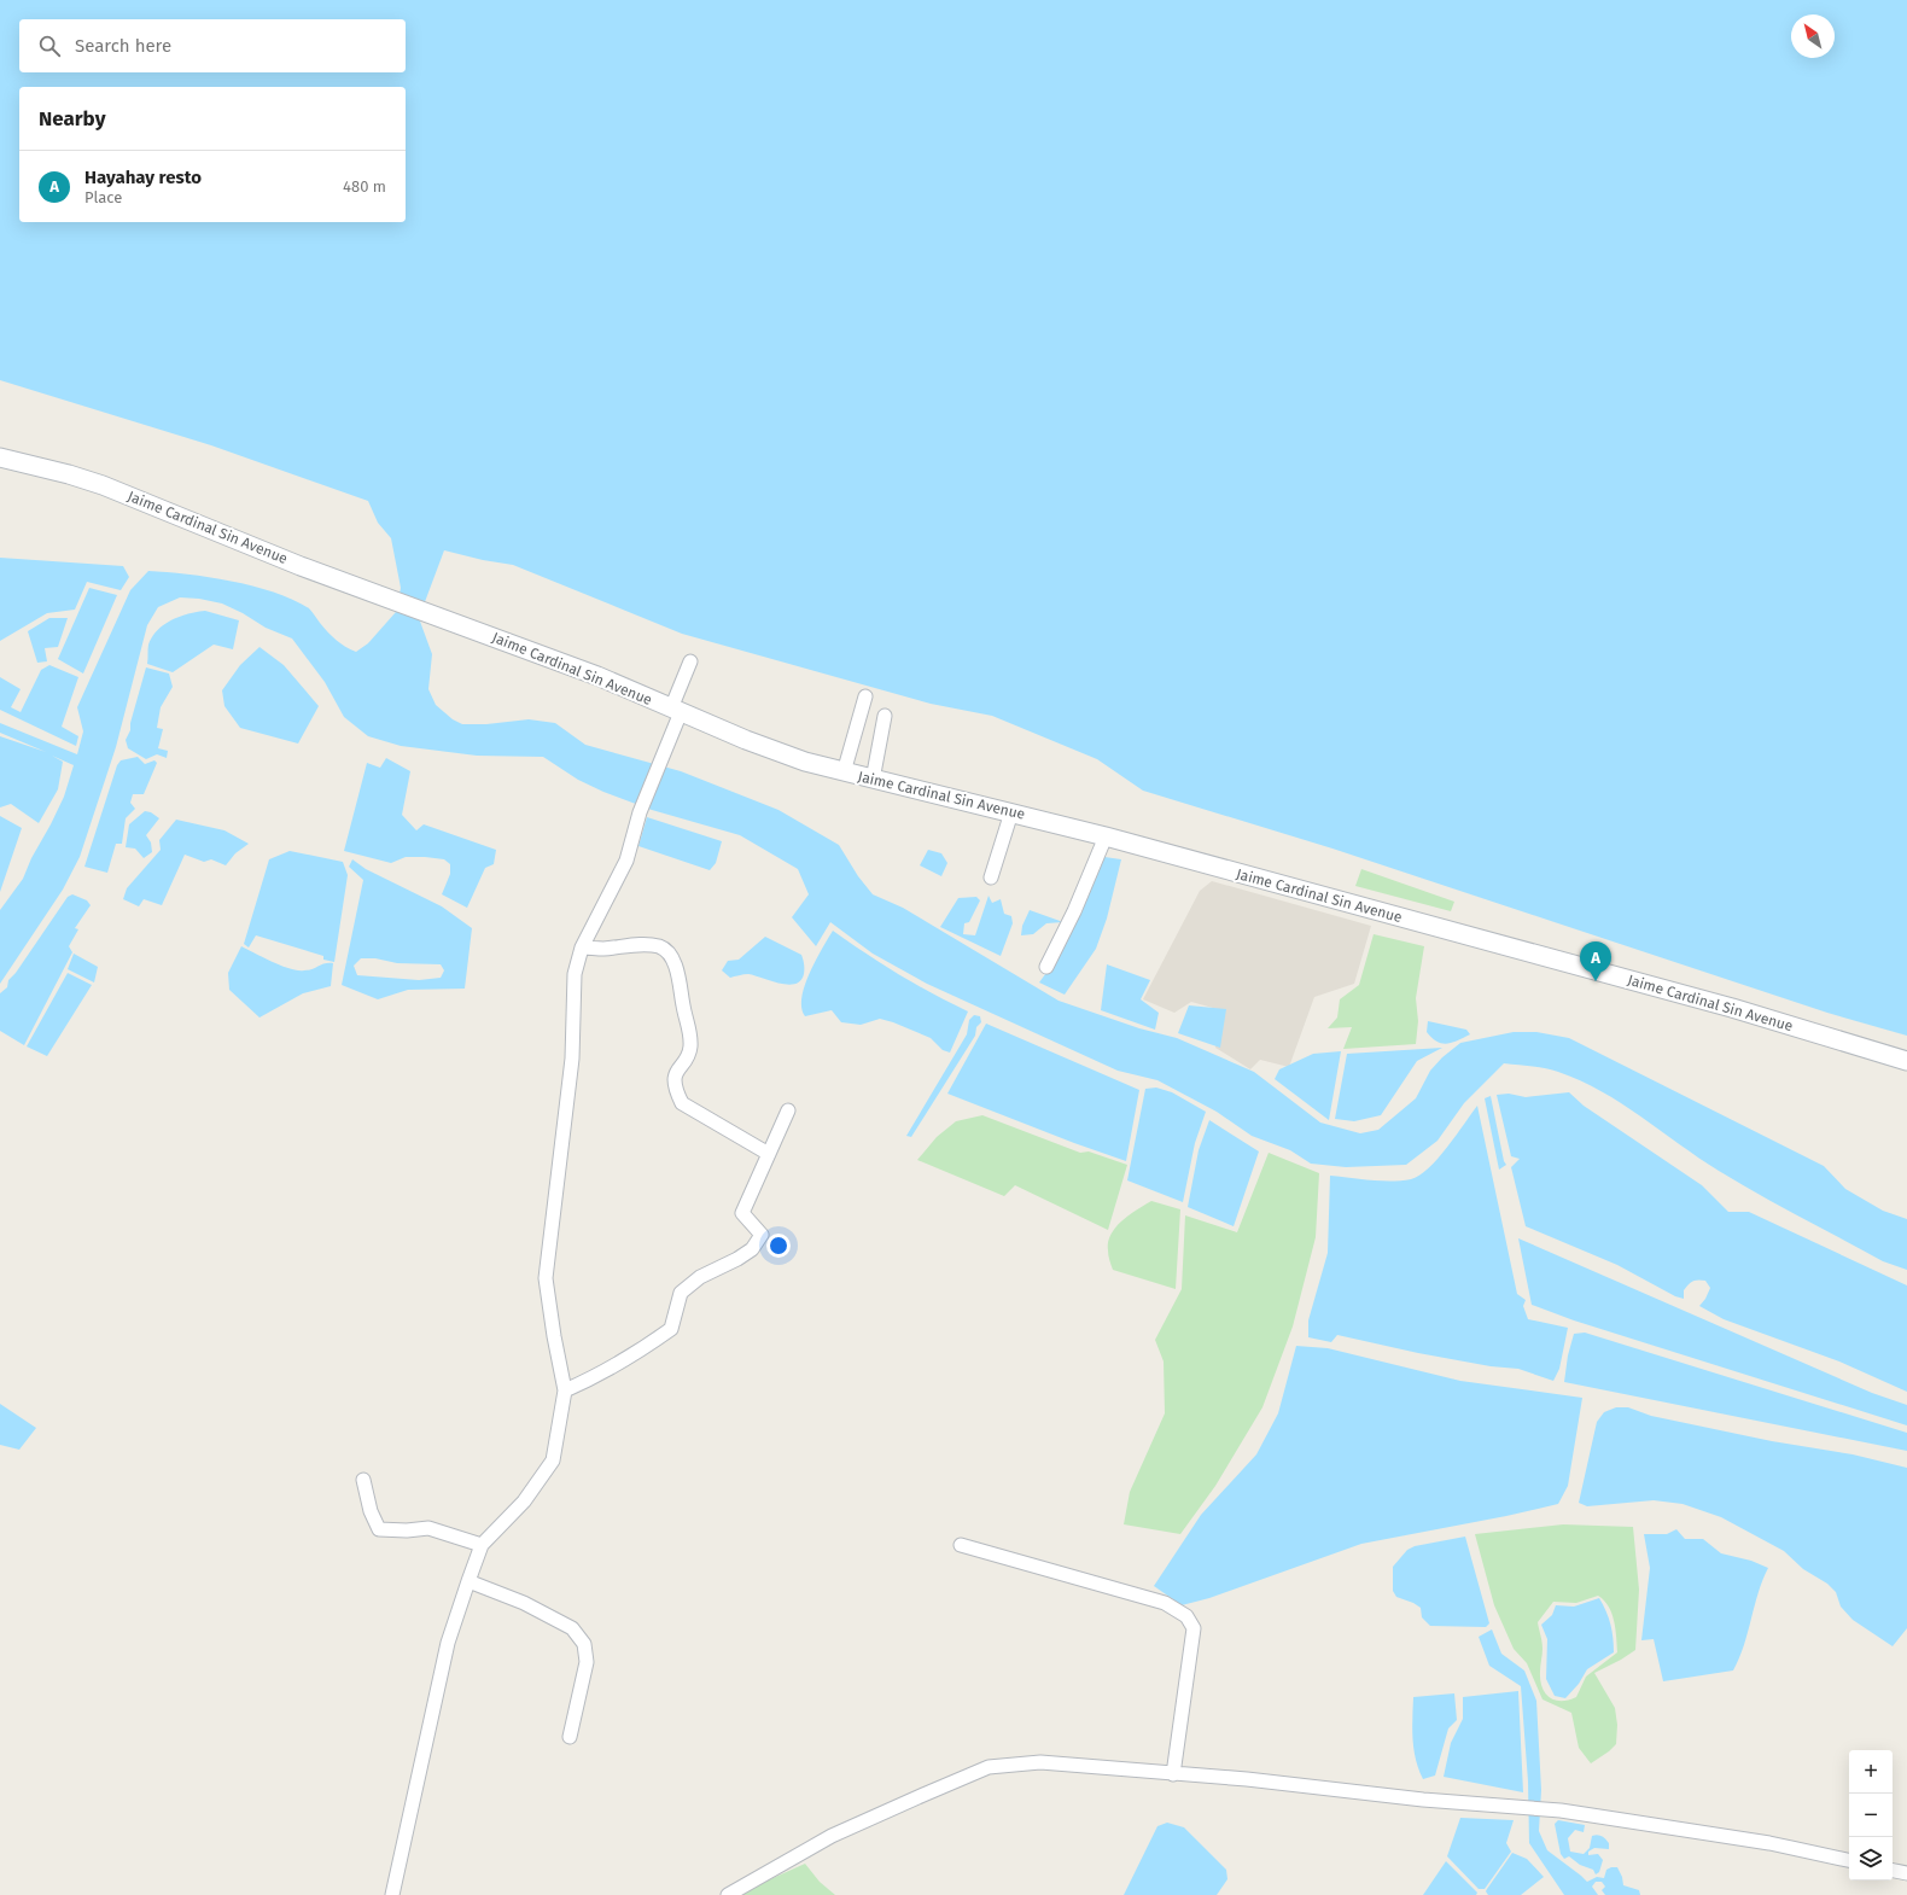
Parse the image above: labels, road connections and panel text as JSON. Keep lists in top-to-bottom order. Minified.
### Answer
{"streets":{"main road":["Jaime Cardinal Sin Avenue"]},"north":"top left","page":{"search":"Search here","heading":"Nearby","list":[{"mark":"A","name":"Hayahay resto","note":"Place","value":"480 m"}],"pins":"A","map_buttons":["+","−"]}}
